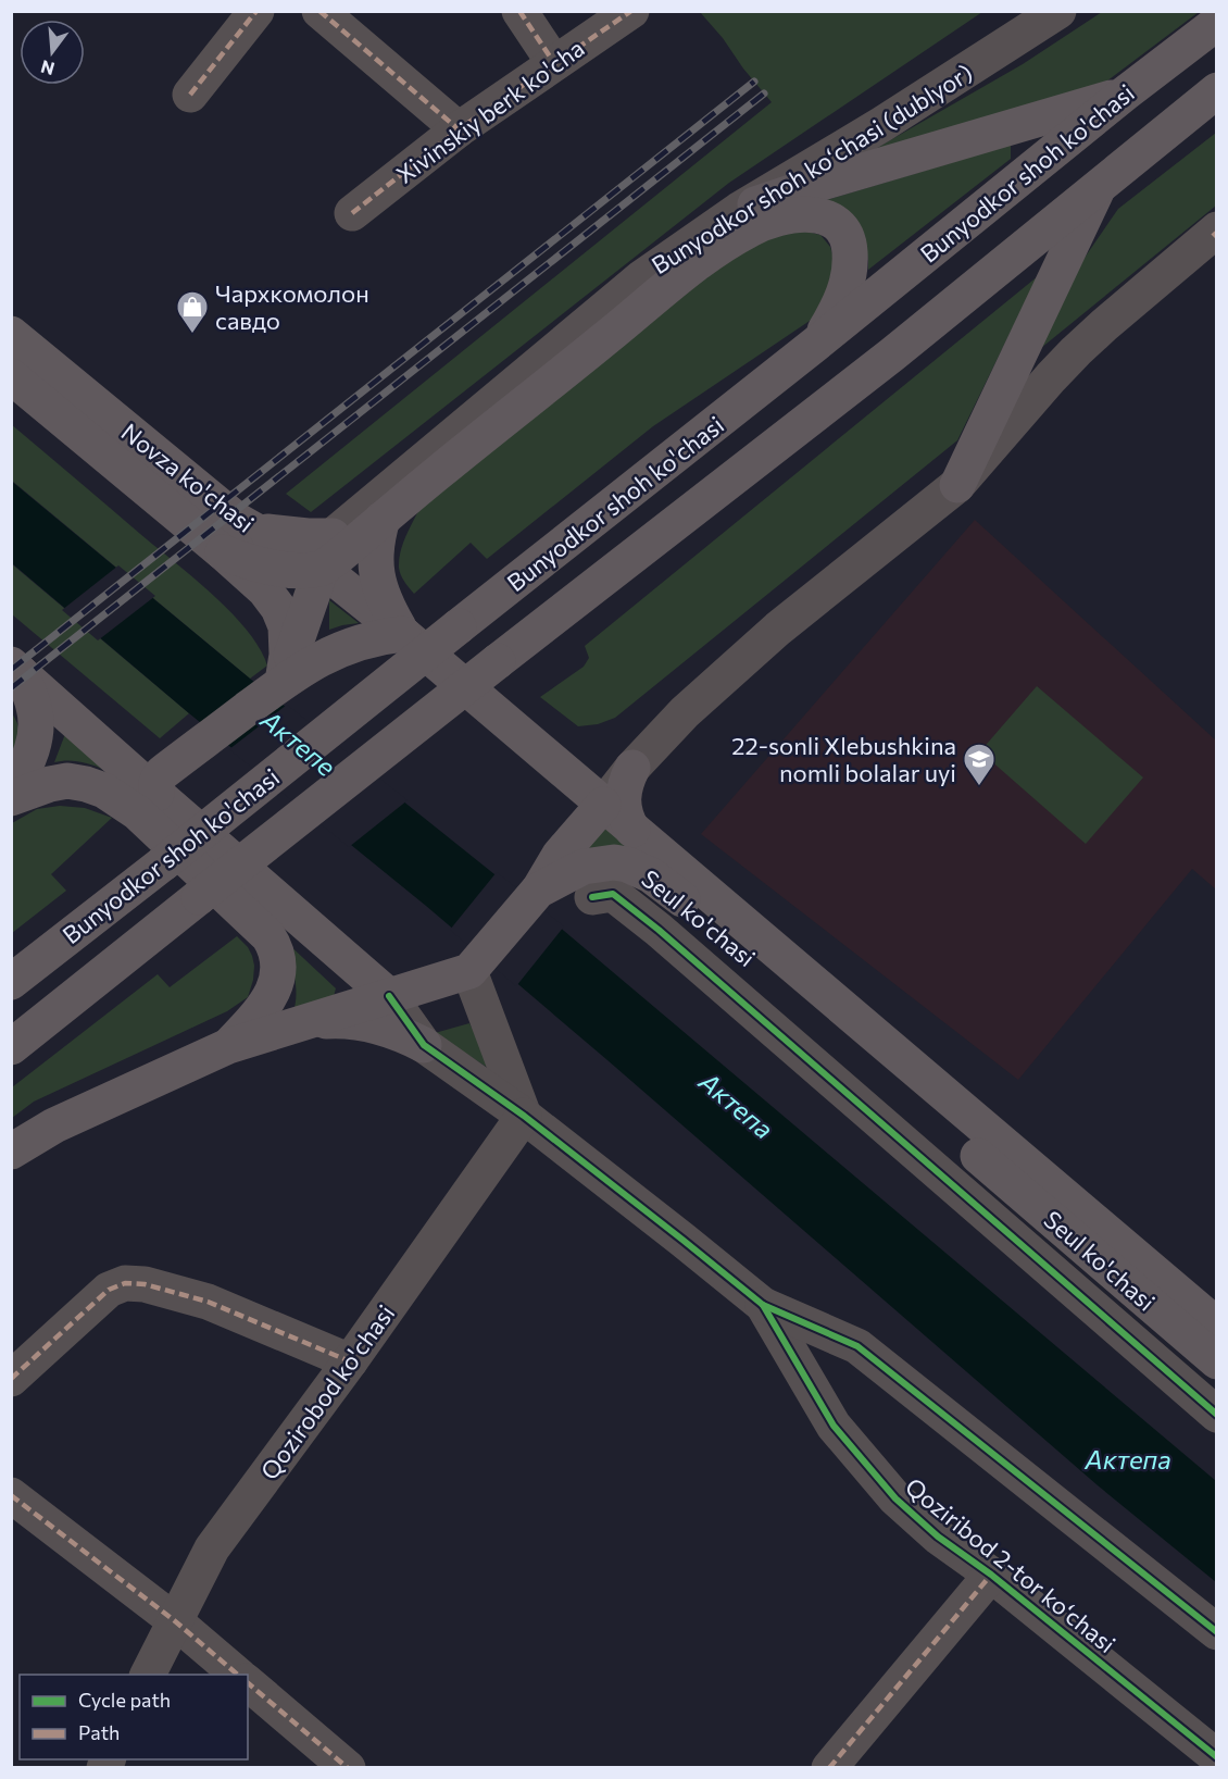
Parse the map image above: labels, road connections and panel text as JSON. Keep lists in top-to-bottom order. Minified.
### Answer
{"streets":{"main road":["Bunyodkor shoh ko'chasi","Novza ko'chasi","Seul ko'chasi"],"street":["Xivinskiy berk ko'cha","Bunyodkor shoh koʻchasi (dublyor)","Qozirobod ko'chasi","Qoziribod 2-tor ko‘chasi"]},"crossings":[["Bunyodkor shoh koʻchasi (dublyor)","Novza ko'chasi"],["Novza ko'chasi","Seul ko'chasi"],["Qozirobod ko'chasi","Qoziribod 2-tor ko‘chasi"]],"water":["Актепе","Актепа"],"places":{"shop":["Чархкомолон савдо"],"school or university":["22-sonli Xlebushkina nomli bolalar uyi"]},"legend":["Cycle path","Path"],"north":"bottom"}
